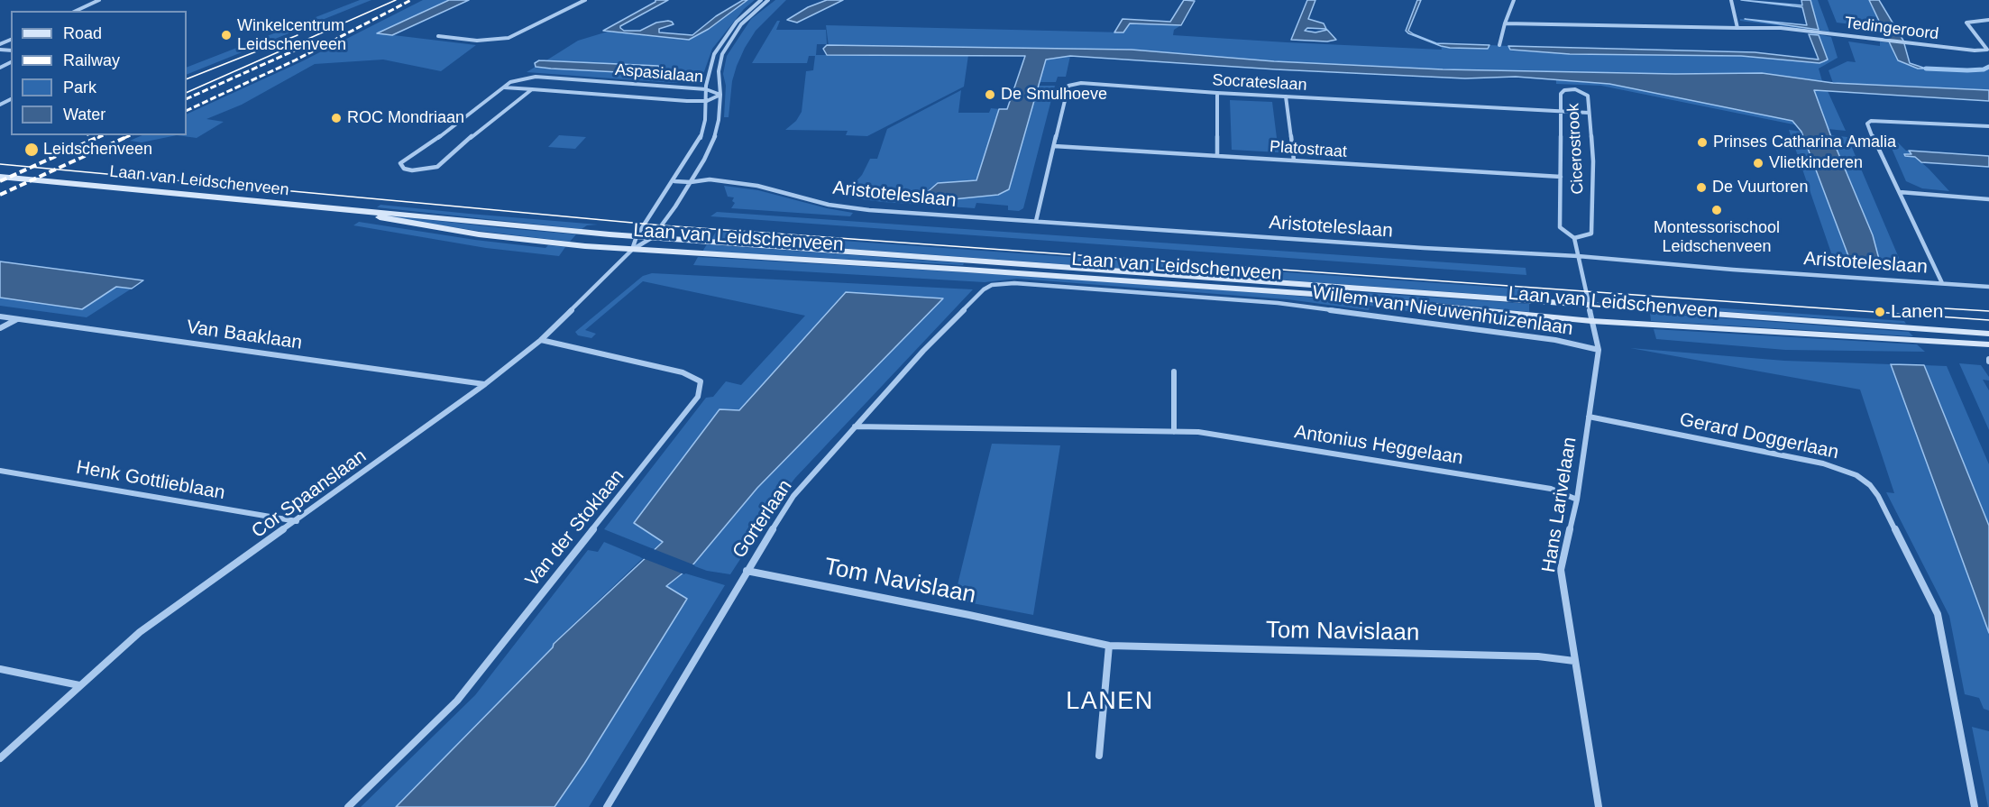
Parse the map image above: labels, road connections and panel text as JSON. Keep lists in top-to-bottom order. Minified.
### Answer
{"streets":{"street":["Tedingeroord","Aspasialaan","Socrateslaan","Cicerostrook","Platostraat","Laan van Leidschenveen","Aristoteleslaan","Willem van Nieuwenhuizenlaan","Van Baaklaan","Gerard Doggerlaan","Antonius Heggelaan","Henk Gottlieblaan","Cor Spaanslaan","Hans Larivelaan","Gorterlaan","Van der Stoklaan","Tom Navislaan"]},"crossings":[["Socrateslaan","Cicerostrook"],["Socrateslaan","Platostraat"],["Socrateslaan","Aristoteleslaan"],["Cicerostrook","Platostraat"],["Cicerostrook","Laan van Leidschenveen"],["Cicerostrook","Aristoteleslaan"],["Cicerostrook","Hans Larivelaan"],["Laan van Leidschenveen","Cor Spaanslaan"],["Laan van Leidschenveen","Hans Larivelaan"],["Willem van Nieuwenhuizenlaan","Hans Larivelaan"],["Willem van Nieuwenhuizenlaan","Gorterlaan"],["Van Baaklaan","Cor Spaanslaan"],["Gerard Doggerlaan","Hans Larivelaan"],["Antonius Heggelaan","Hans Larivelaan"],["Antonius Heggelaan","Gorterlaan"],["Henk Gottlieblaan","Cor Spaanslaan"],["Cor Spaanslaan","Van der Stoklaan"],["Hans Larivelaan","Tom Navislaan"],["Gorterlaan","Tom Navislaan"]],"districts":["LANEN"],"places":["Winkelcentrum Leidschenveen","De Smulhoeve","ROC Mondriaan","Prinses Catharina Amalia","Leidschenveen","Vlietkinderen","De Vuurtoren","Montessorischool Leidschenveen","Lanen"],"legend":["Road","Railway","Park","Water"]}
